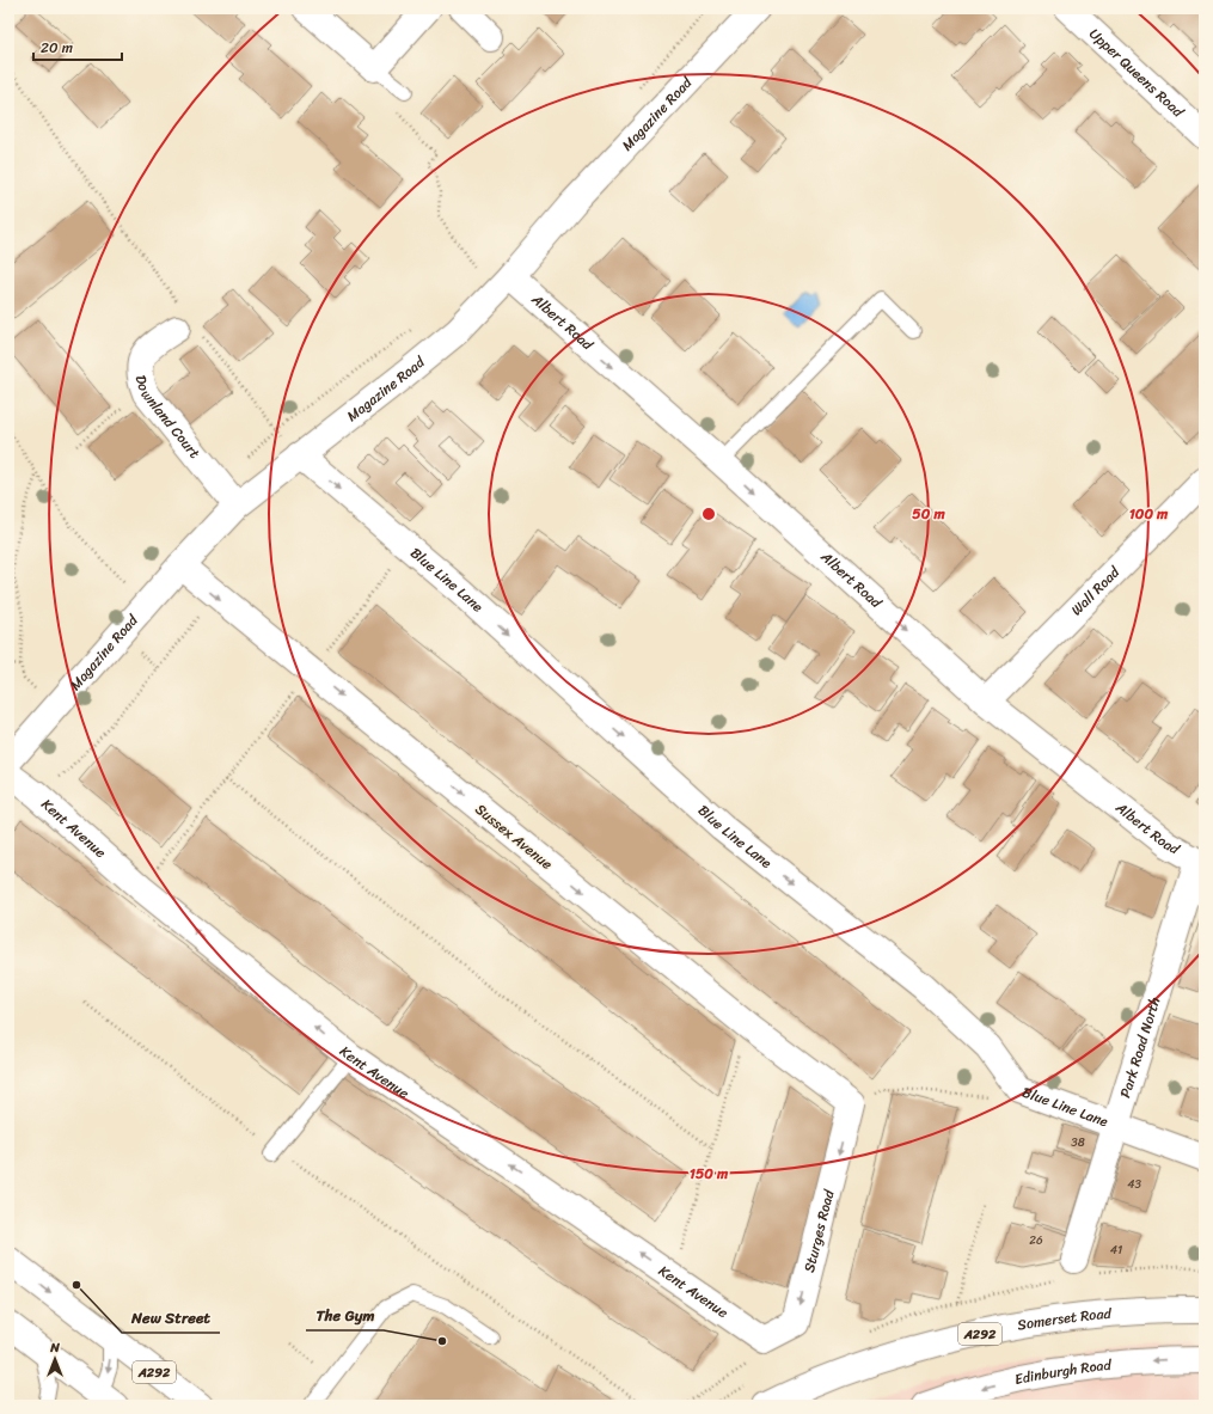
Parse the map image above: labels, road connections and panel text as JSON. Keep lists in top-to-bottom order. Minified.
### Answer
{"streets":{"street":["Upper Queens Road","Magazine Road","Albert Road","Downland Court","Blue Line Lane","Wall Road","Kent Avenue","Sussex Avenue","Park Road North","Sturges Road","Somerset Road","A292","Edinburgh Road"]},"crossings":[["Magazine Road","Albert Road"],["Magazine Road","Downland Court"],["Magazine Road","Blue Line Lane"],["Magazine Road","Sussex Avenue"],["Albert Road","Wall Road"],["Albert Road","Park Road North"],["Blue Line Lane","Park Road North"],["Kent Avenue","Sturges Road"],["Sussex Avenue","Sturges Road"]],"one_way":["Albert Road","Blue Line Lane","Kent Avenue","Sussex Avenue","Sturges Road","Edinburgh Road"],"places":["New Street","The Gym"],"house_numbers":["38","43","26","41"],"scale_bar":"20 m","north":"top","rings":["50 m","100 m","150 m"]}
